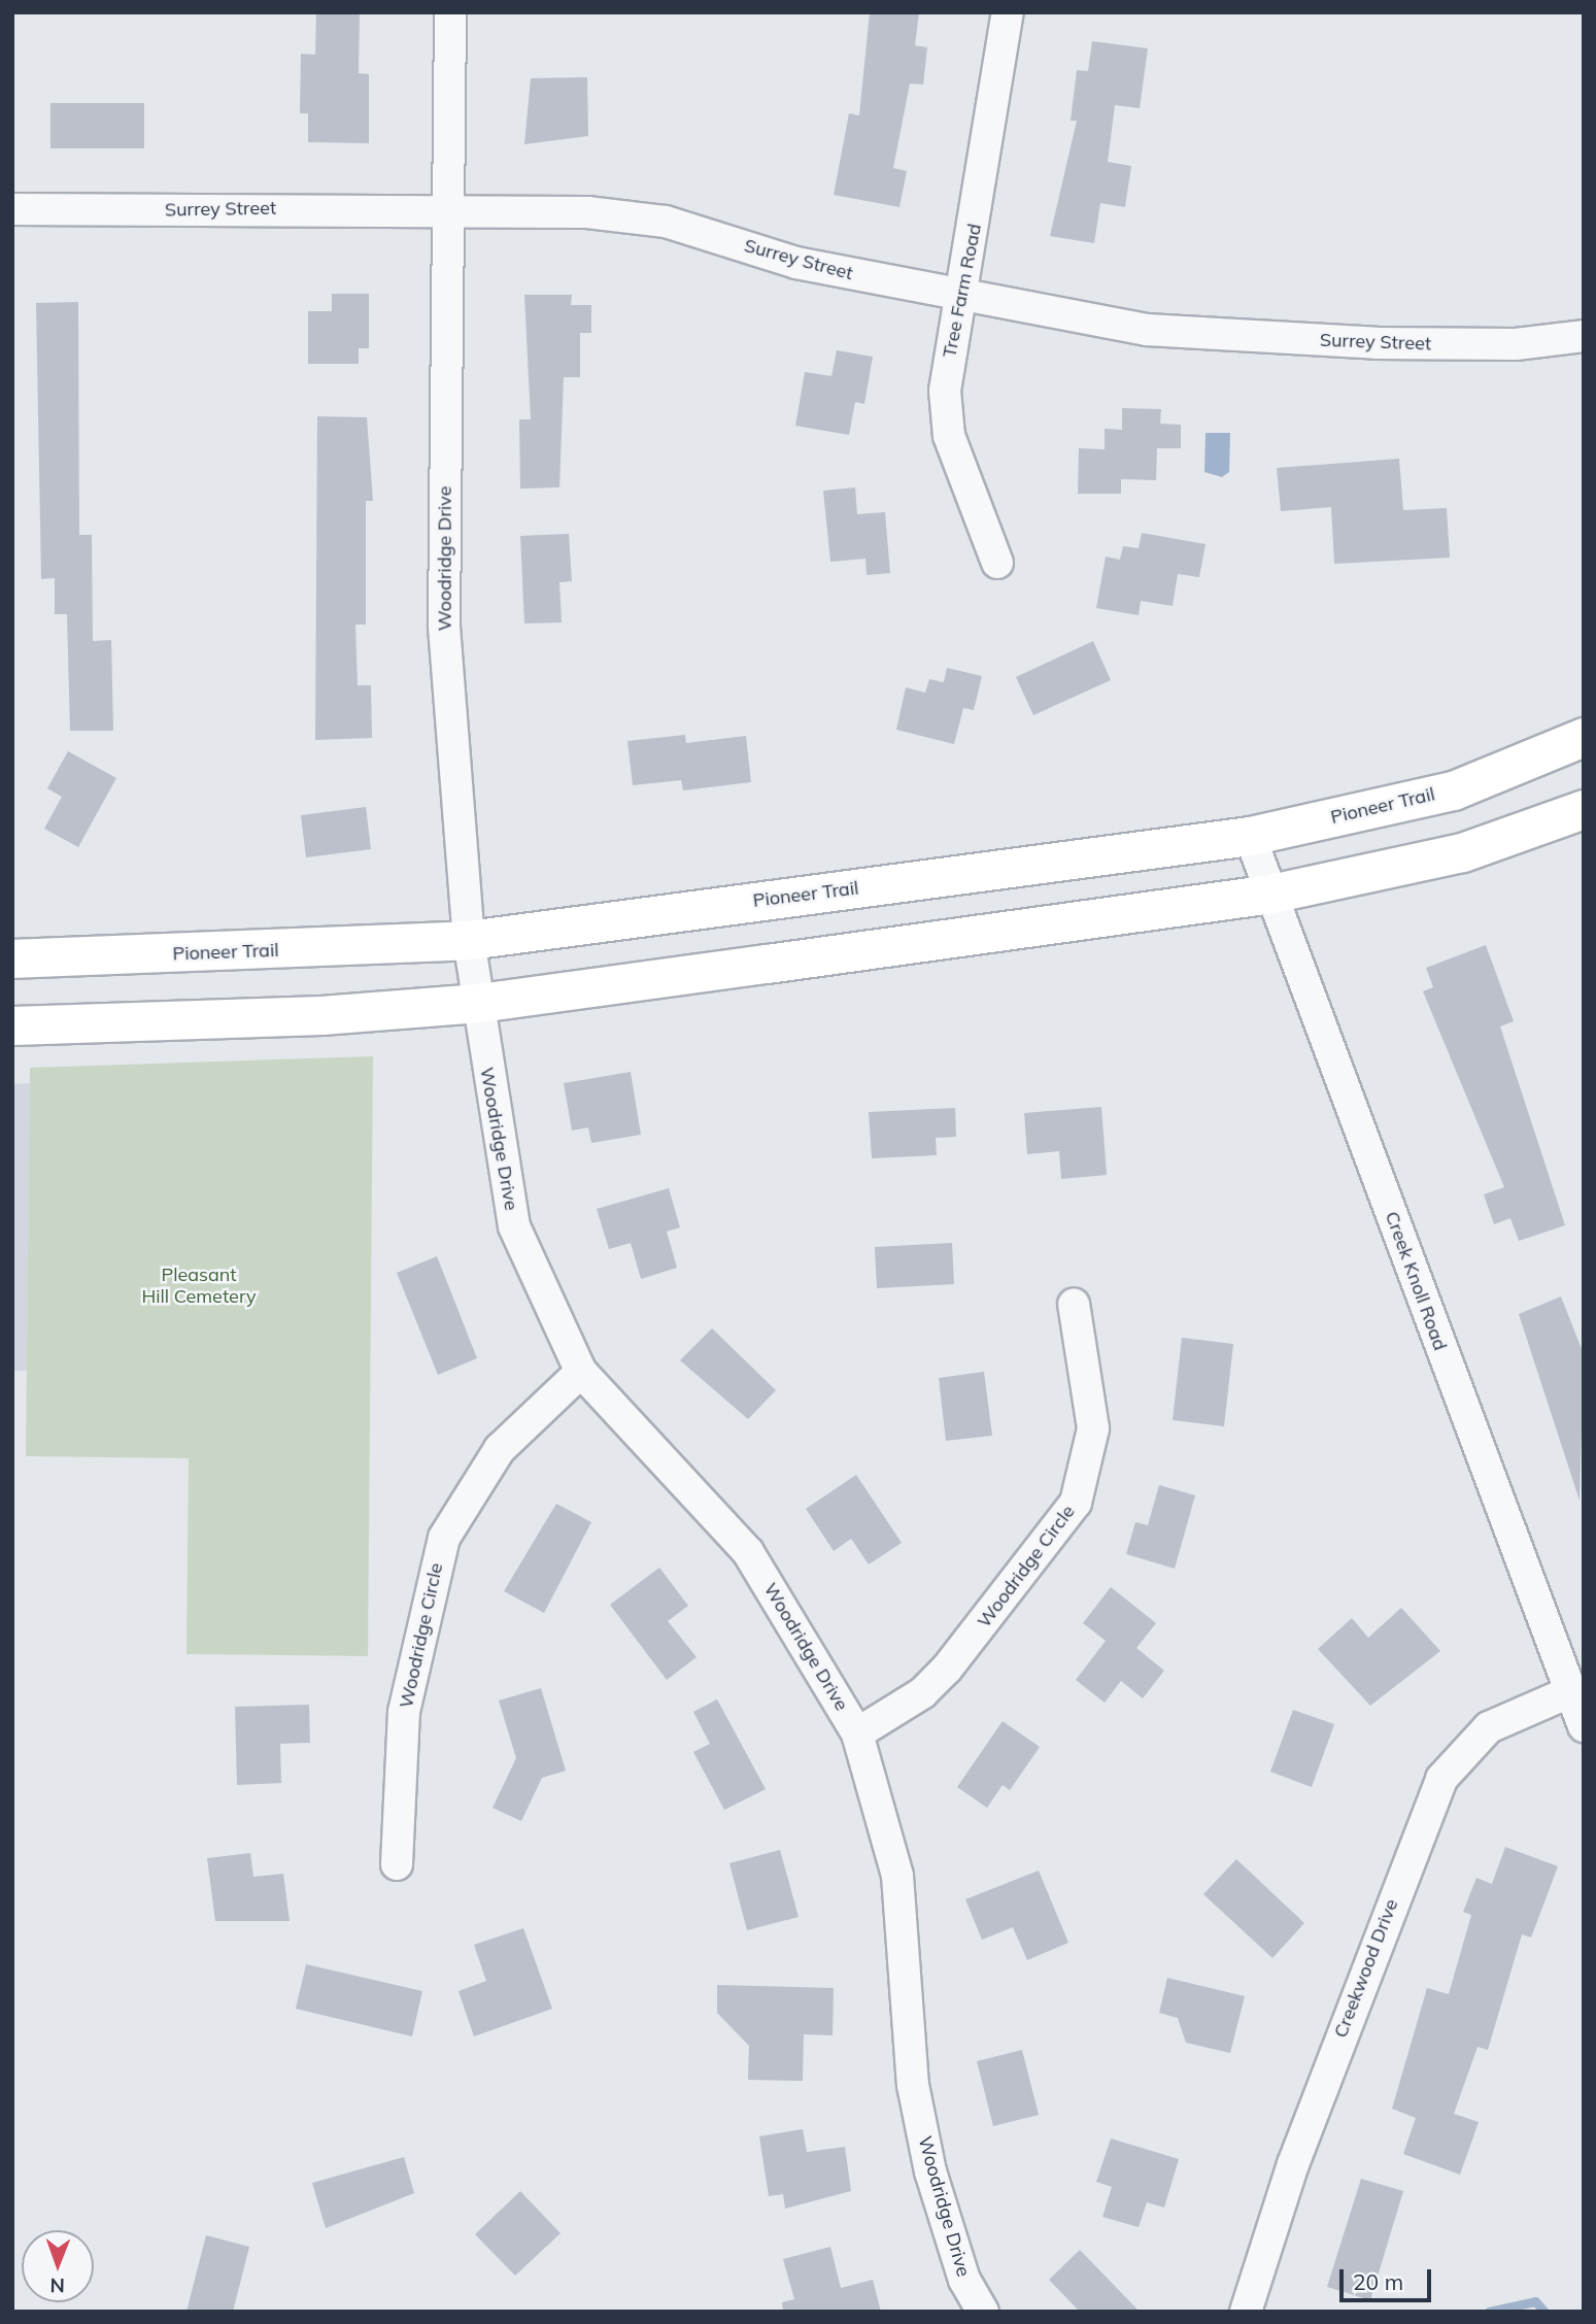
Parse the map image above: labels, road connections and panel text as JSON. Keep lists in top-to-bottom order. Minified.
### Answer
{"streets":{"main road":["Pioneer Trail"],"street":["Surrey Street","Tree Farm Road","Woodridge Drive","Creek Knoll Road","Woodridge Circle","Creekwood Drive"]},"crossings":[["Surrey Street","Tree Farm Road"],["Surrey Street","Woodridge Drive"],["Woodridge Drive","Pioneer Trail"],["Woodridge Drive","Woodridge Circle"],["Pioneer Trail","Creek Knoll Road"],["Creek Knoll Road","Creekwood Drive"]],"parks":["Pleasant Hill Cemetery"],"scale_bar":"20 m","north":"bottom"}
